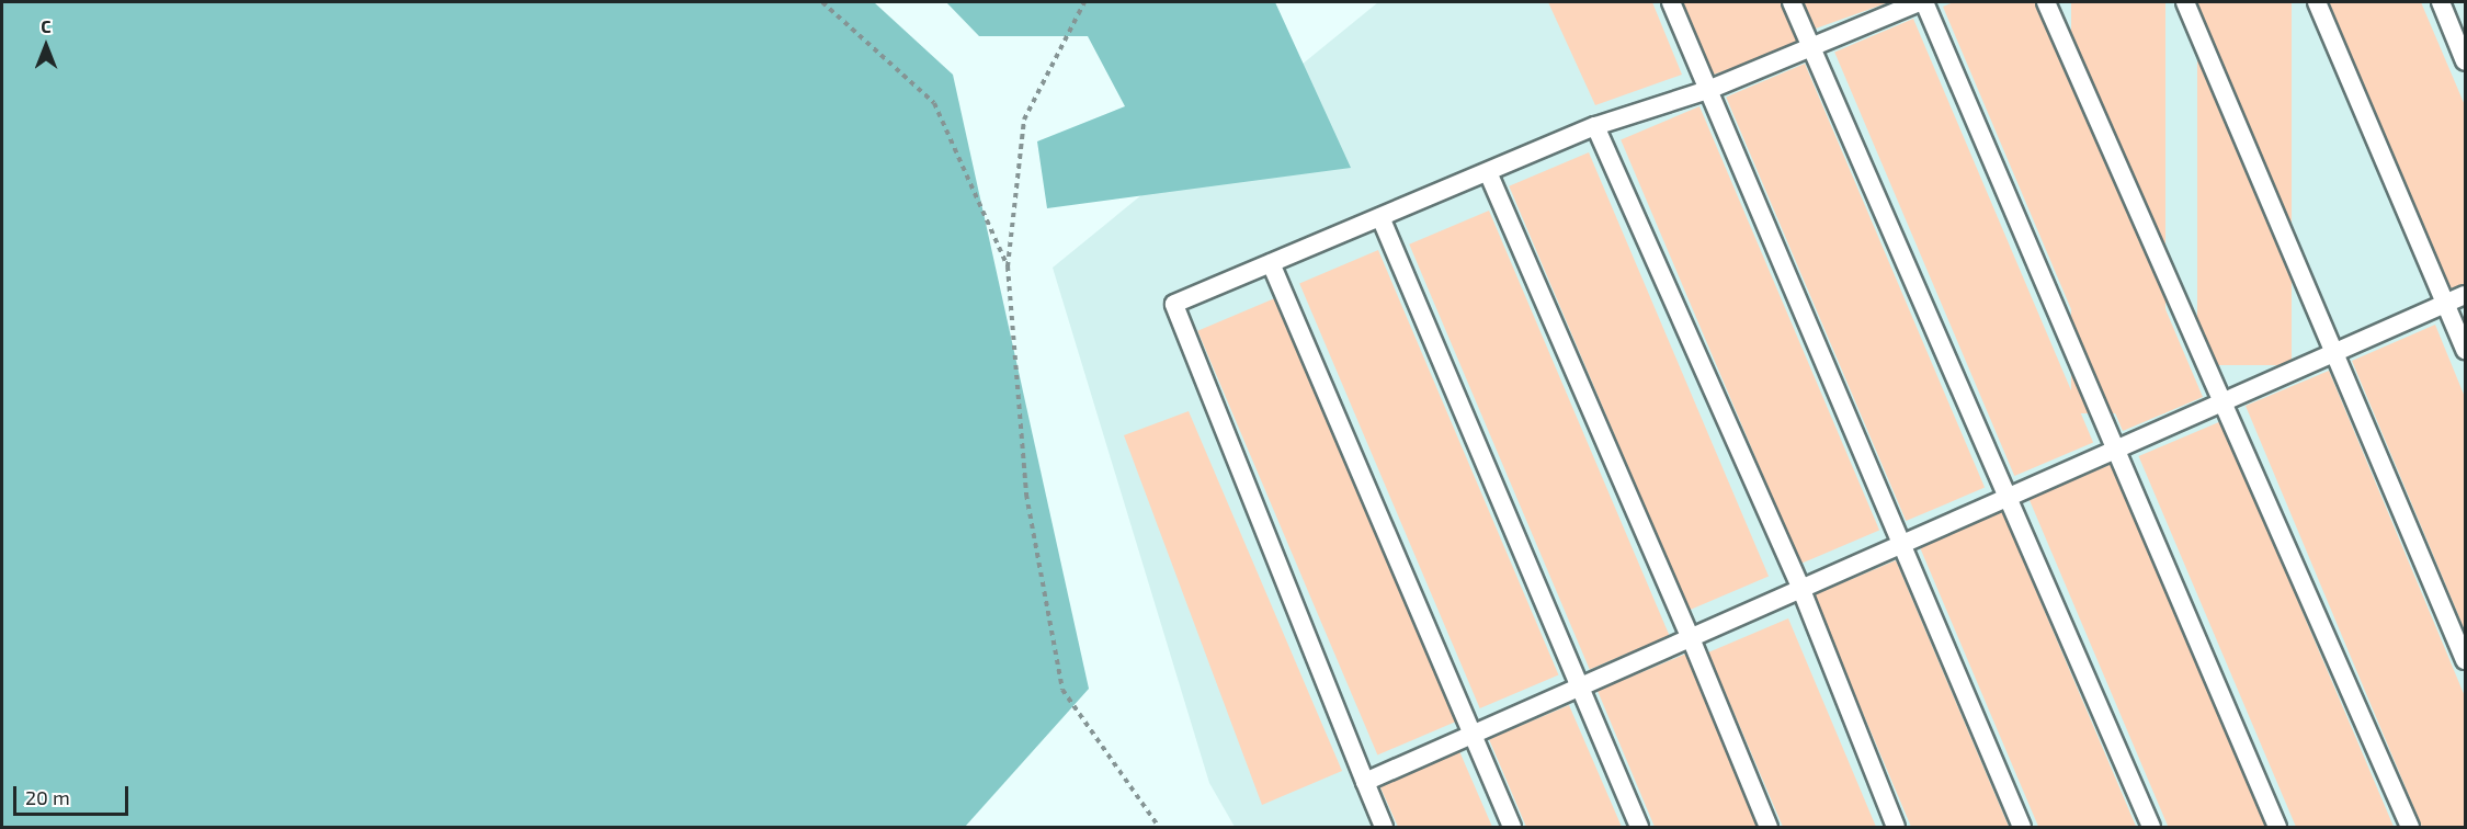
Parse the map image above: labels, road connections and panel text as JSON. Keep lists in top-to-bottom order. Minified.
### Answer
{"scale_bar":"20 m","north":"top"}
